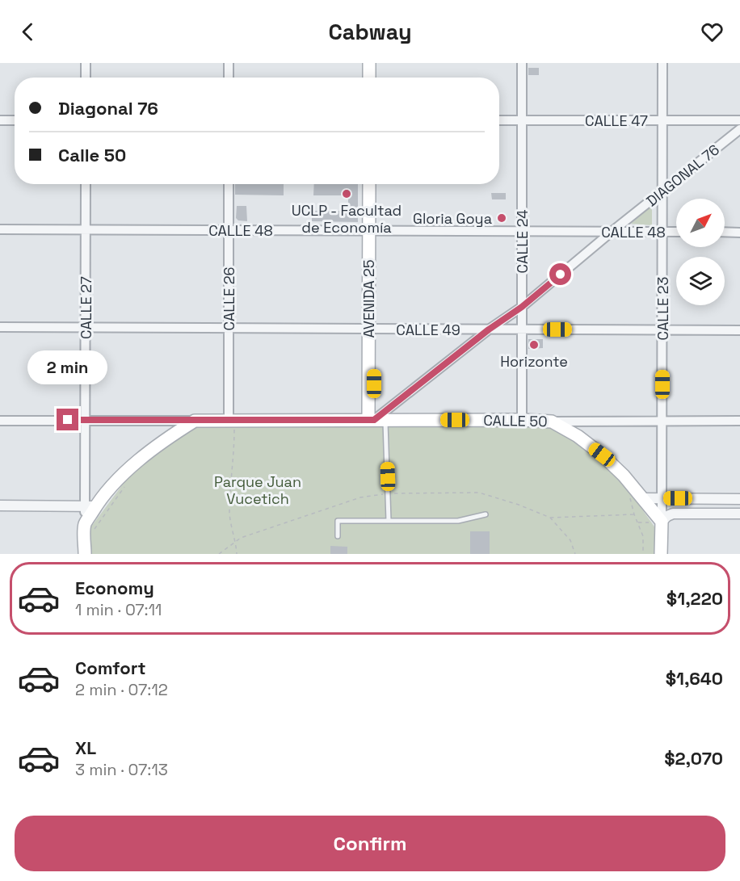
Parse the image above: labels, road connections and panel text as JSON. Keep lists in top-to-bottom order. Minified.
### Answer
{"streets":{"main road":["AVENIDA 25","CALLE 23","CALLE 50"],"street":["CALLE 47","DIAGONAL 76","CALLE 48","CALLE 24","CALLE 26","CALLE 27","CALLE 49"]},"crossings":[["CALLE 47","CALLE 24"],["CALLE 47","CALLE 23"],["DIAGONAL 76","CALLE 48"],["DIAGONAL 76","CALLE 24"],["DIAGONAL 76","AVENIDA 25"],["DIAGONAL 76","CALLE 23"],["DIAGONAL 76","CALLE 49"],["DIAGONAL 76","CALLE 50"],["CALLE 48","CALLE 24"],["CALLE 48","CALLE 26"],["CALLE 48","AVENIDA 25"],["CALLE 48","CALLE 27"],["CALLE 48","CALLE 23"],["CALLE 24","CALLE 49"],["CALLE 24","CALLE 50"],["CALLE 26","CALLE 49"],["CALLE 26","CALLE 50"],["AVENIDA 25","CALLE 49"],["AVENIDA 25","CALLE 50"],["CALLE 27","CALLE 49"],["CALLE 27","CALLE 50"],["CALLE 23","CALLE 49"],["CALLE 23","CALLE 50"]],"parks":["Parque Juan Vucetich"],"places":["UCLP - Facultad de Economía","Gloria Goya","Horizonte"],"north":"top right","page":{"header":"Cabway","banner":["Diagonal 76","Calle 50"],"bubble":"2 min","list":[{"name":"Economy","note":"1 min · 07:11","value":"$1,220"},{"name":"Comfort","note":"2 min · 07:12","value":"$1,640"},{"name":"XL","note":"3 min · 07:13","value":"$2,070"}],"buttons":"Confirm"}}
